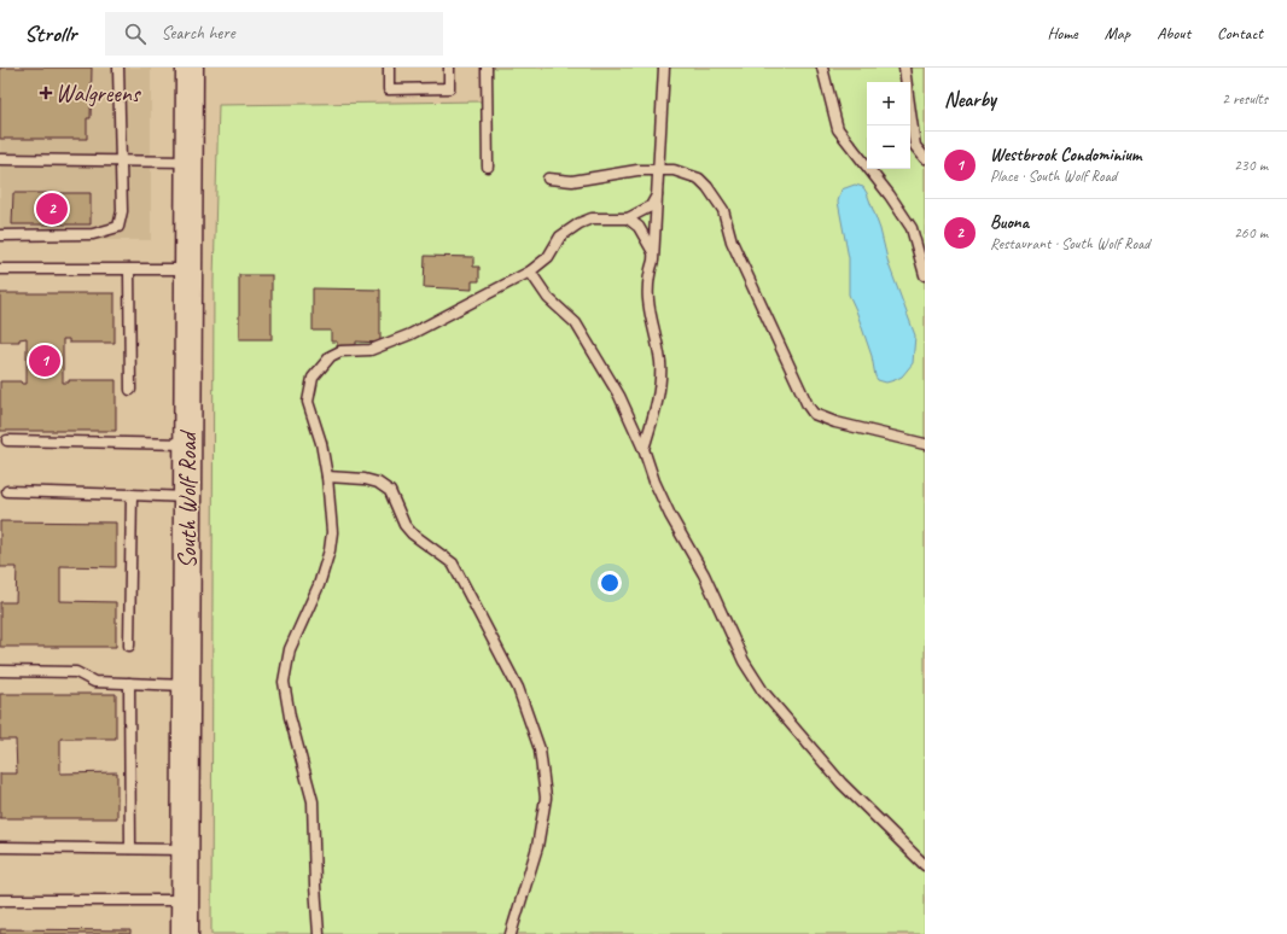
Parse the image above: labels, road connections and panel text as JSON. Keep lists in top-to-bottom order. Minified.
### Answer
{"streets":{"main road":["South Wolf Road"]},"places":{"health":["Walgreens"]},"page":{"header":"Strollr","search":"Search here","nav":["Home","Map","About","Contact"],"heading":["Nearby","2 results"],"map_buttons":["+","−"],"list":[{"mark":"1","name":"Westbrook Condominium","note":"Place · South Wolf Road","value":"230 m"},{"mark":"2","name":"Buona","note":"Restaurant · South Wolf Road","value":"260 m"}],"pins":["2","1"]}}
